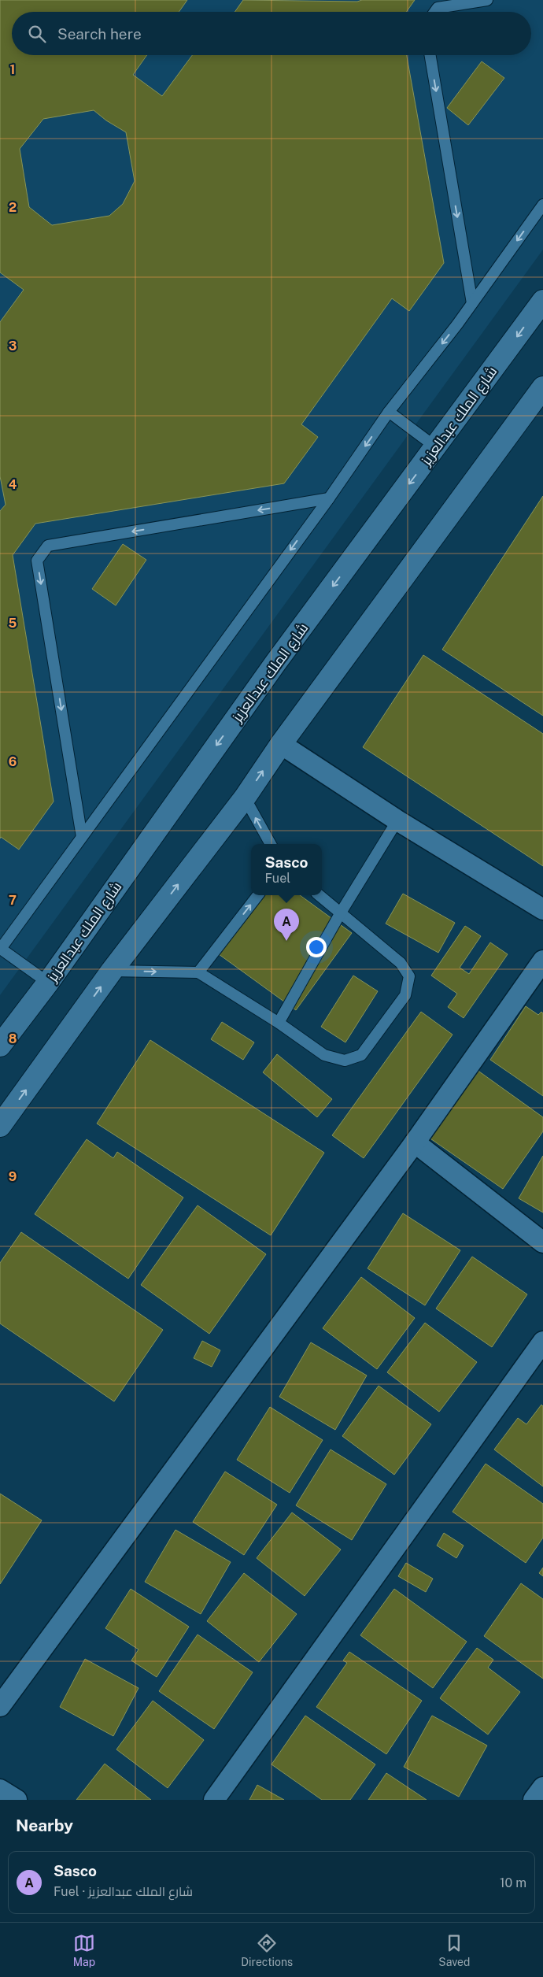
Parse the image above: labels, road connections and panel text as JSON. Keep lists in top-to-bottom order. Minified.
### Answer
{"streets":{"street":["شارع الملك عبدالعزيز"]},"page":{"search":"Search here","popup":["Sasco","Fuel"],"pins":"A","heading":"Nearby","list":[{"mark":"A","name":"Sasco","note":"Fuel · شارع الملك عبدالعزيز","value":"10 m"}],"nav":["Map","Directions","Saved"]},"grid":{"rows":["1","2","3","4","5","6","7","8","9"]}}
